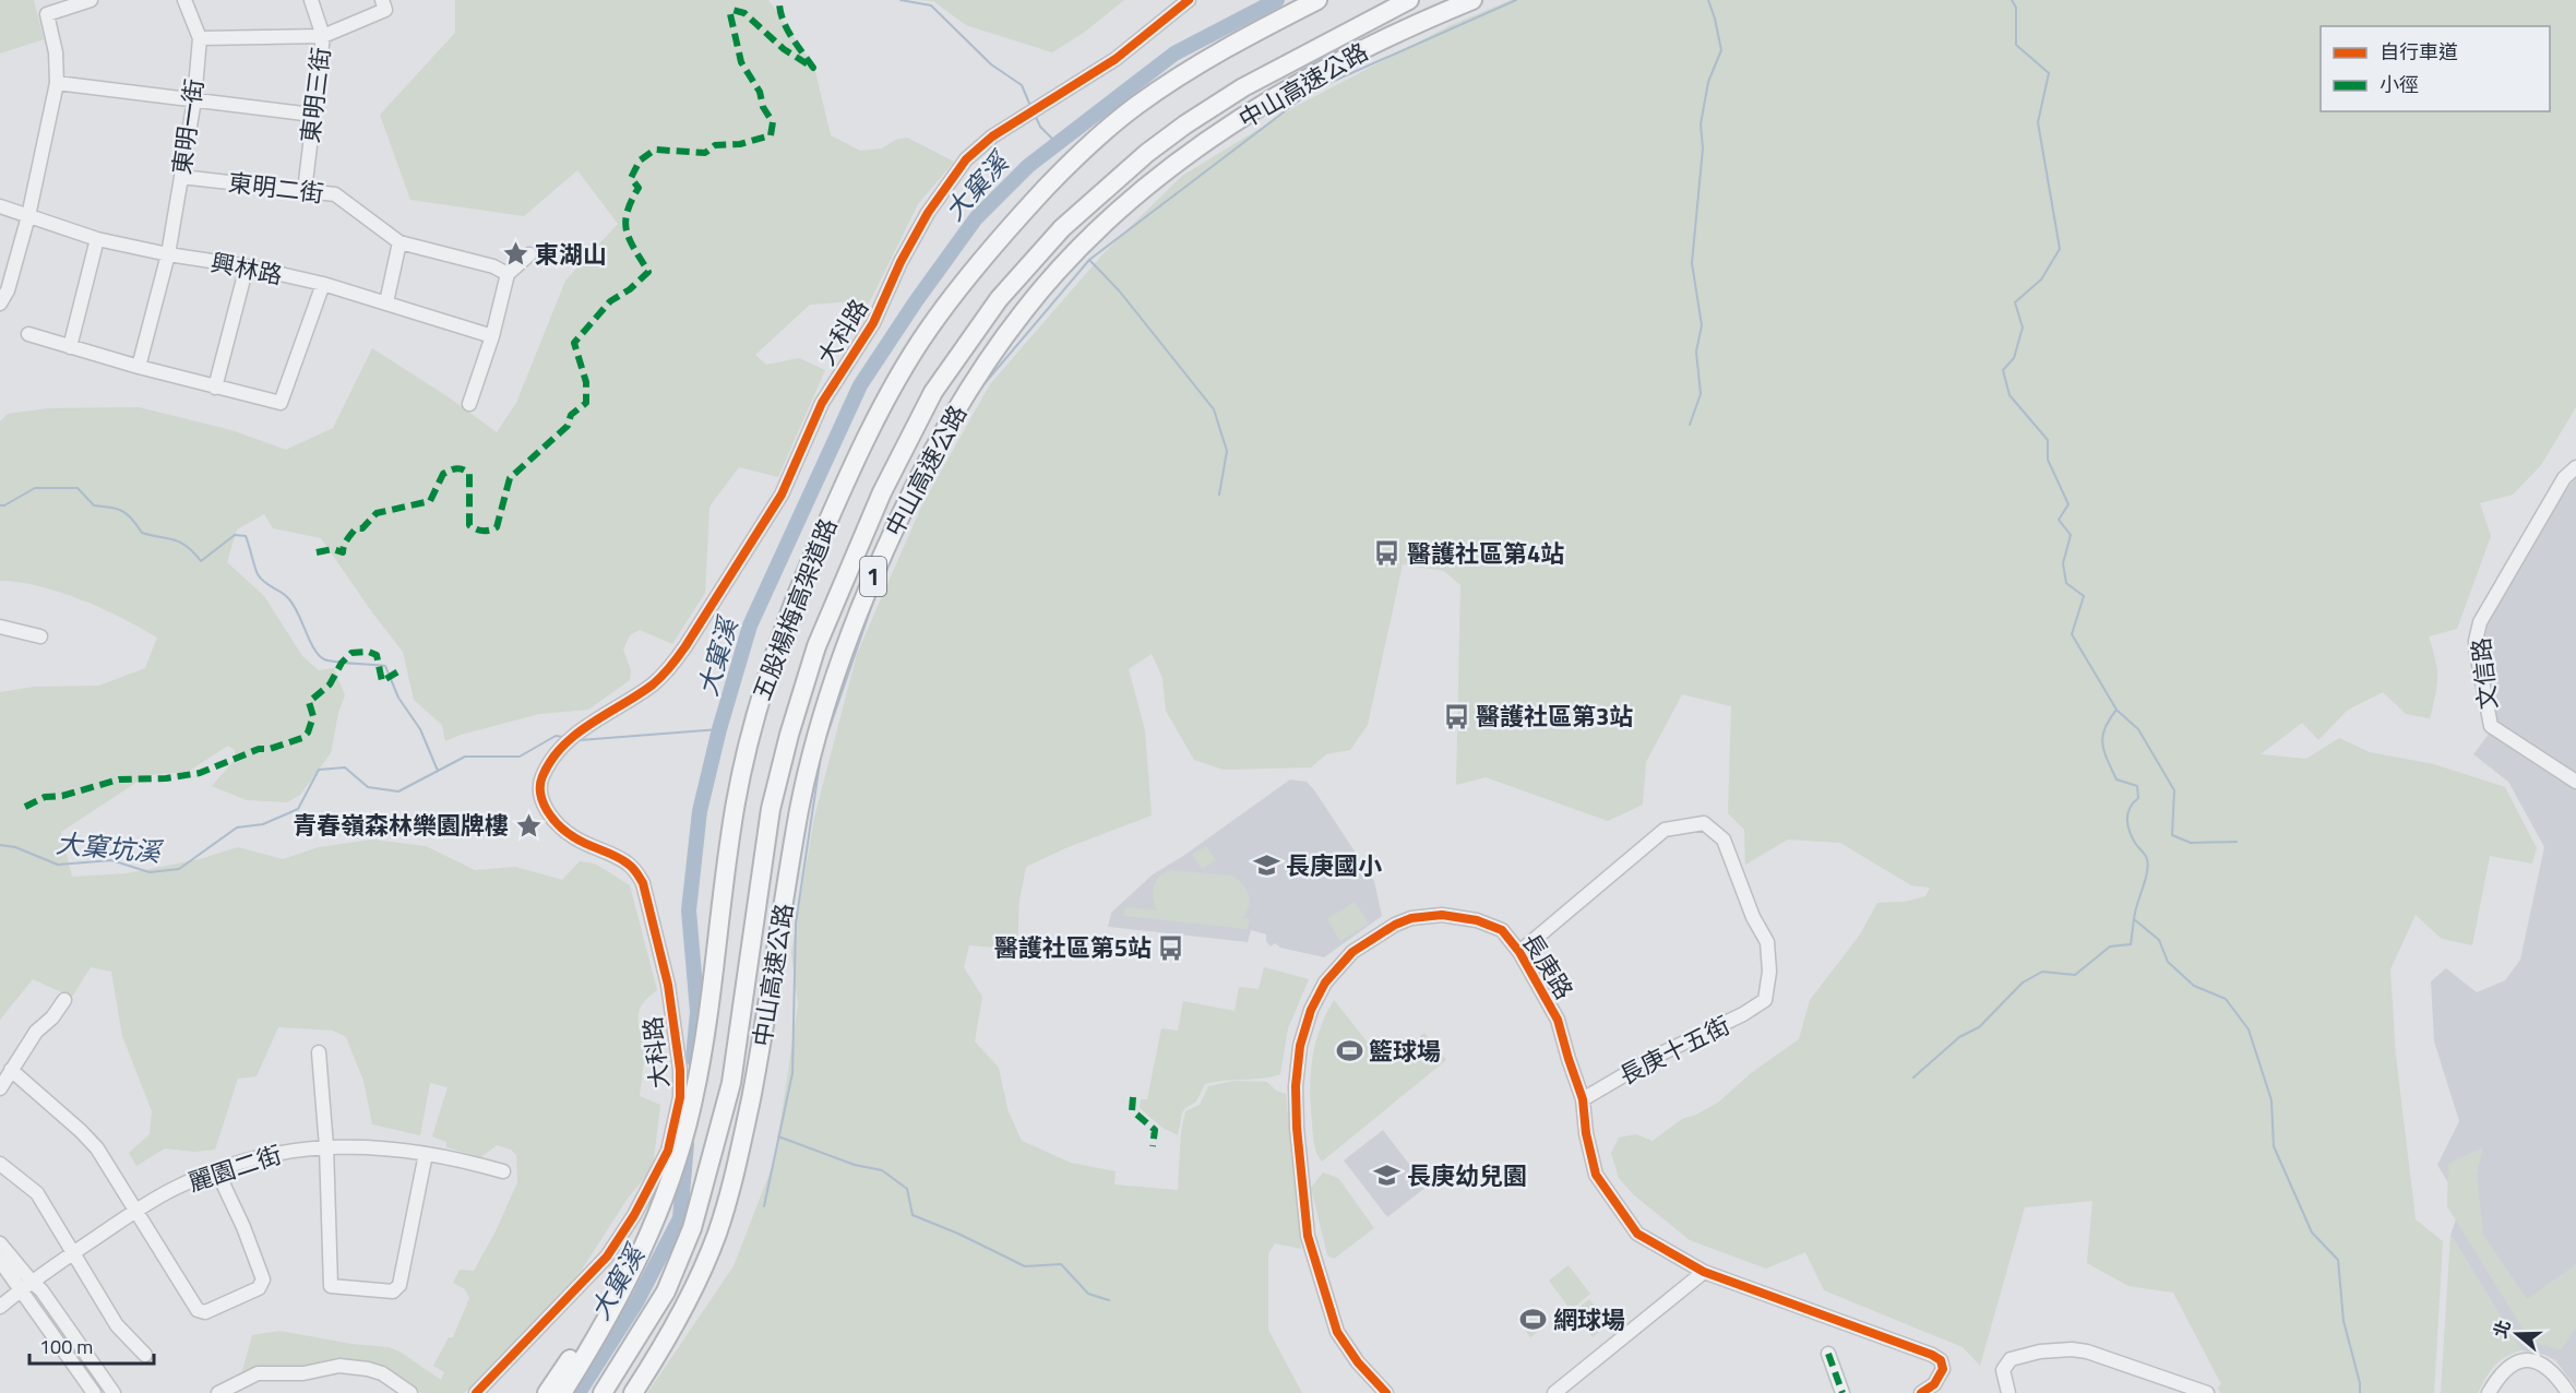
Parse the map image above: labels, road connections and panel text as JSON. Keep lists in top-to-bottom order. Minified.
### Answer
{"streets":{"highway":["中山高速公路","1","五股楊梅高架道路"],"street":["東明三街","東明一街","東明二街","興林路","大科路","文信路","長庚路","長庚十五街","麗園二街"]},"crossings":[["東明三街","東明二街"],["東明一街","東明二街"],["東明一街","興林路"],["長庚路","長庚十五街"]],"water":["大窠溪","大窠坑溪"],"places":{"place":["東湖山","青春嶺森林樂園牌樓"],"bus stop":["醫護社區第4站","醫護社區第3站","醫護社區第5站"],"school or university":["長庚國小","長庚幼兒園"],"sports":["籃球場","網球場"]},"legend":["自行車道","小徑"],"scale_bar":"100 m","north":"left"}
